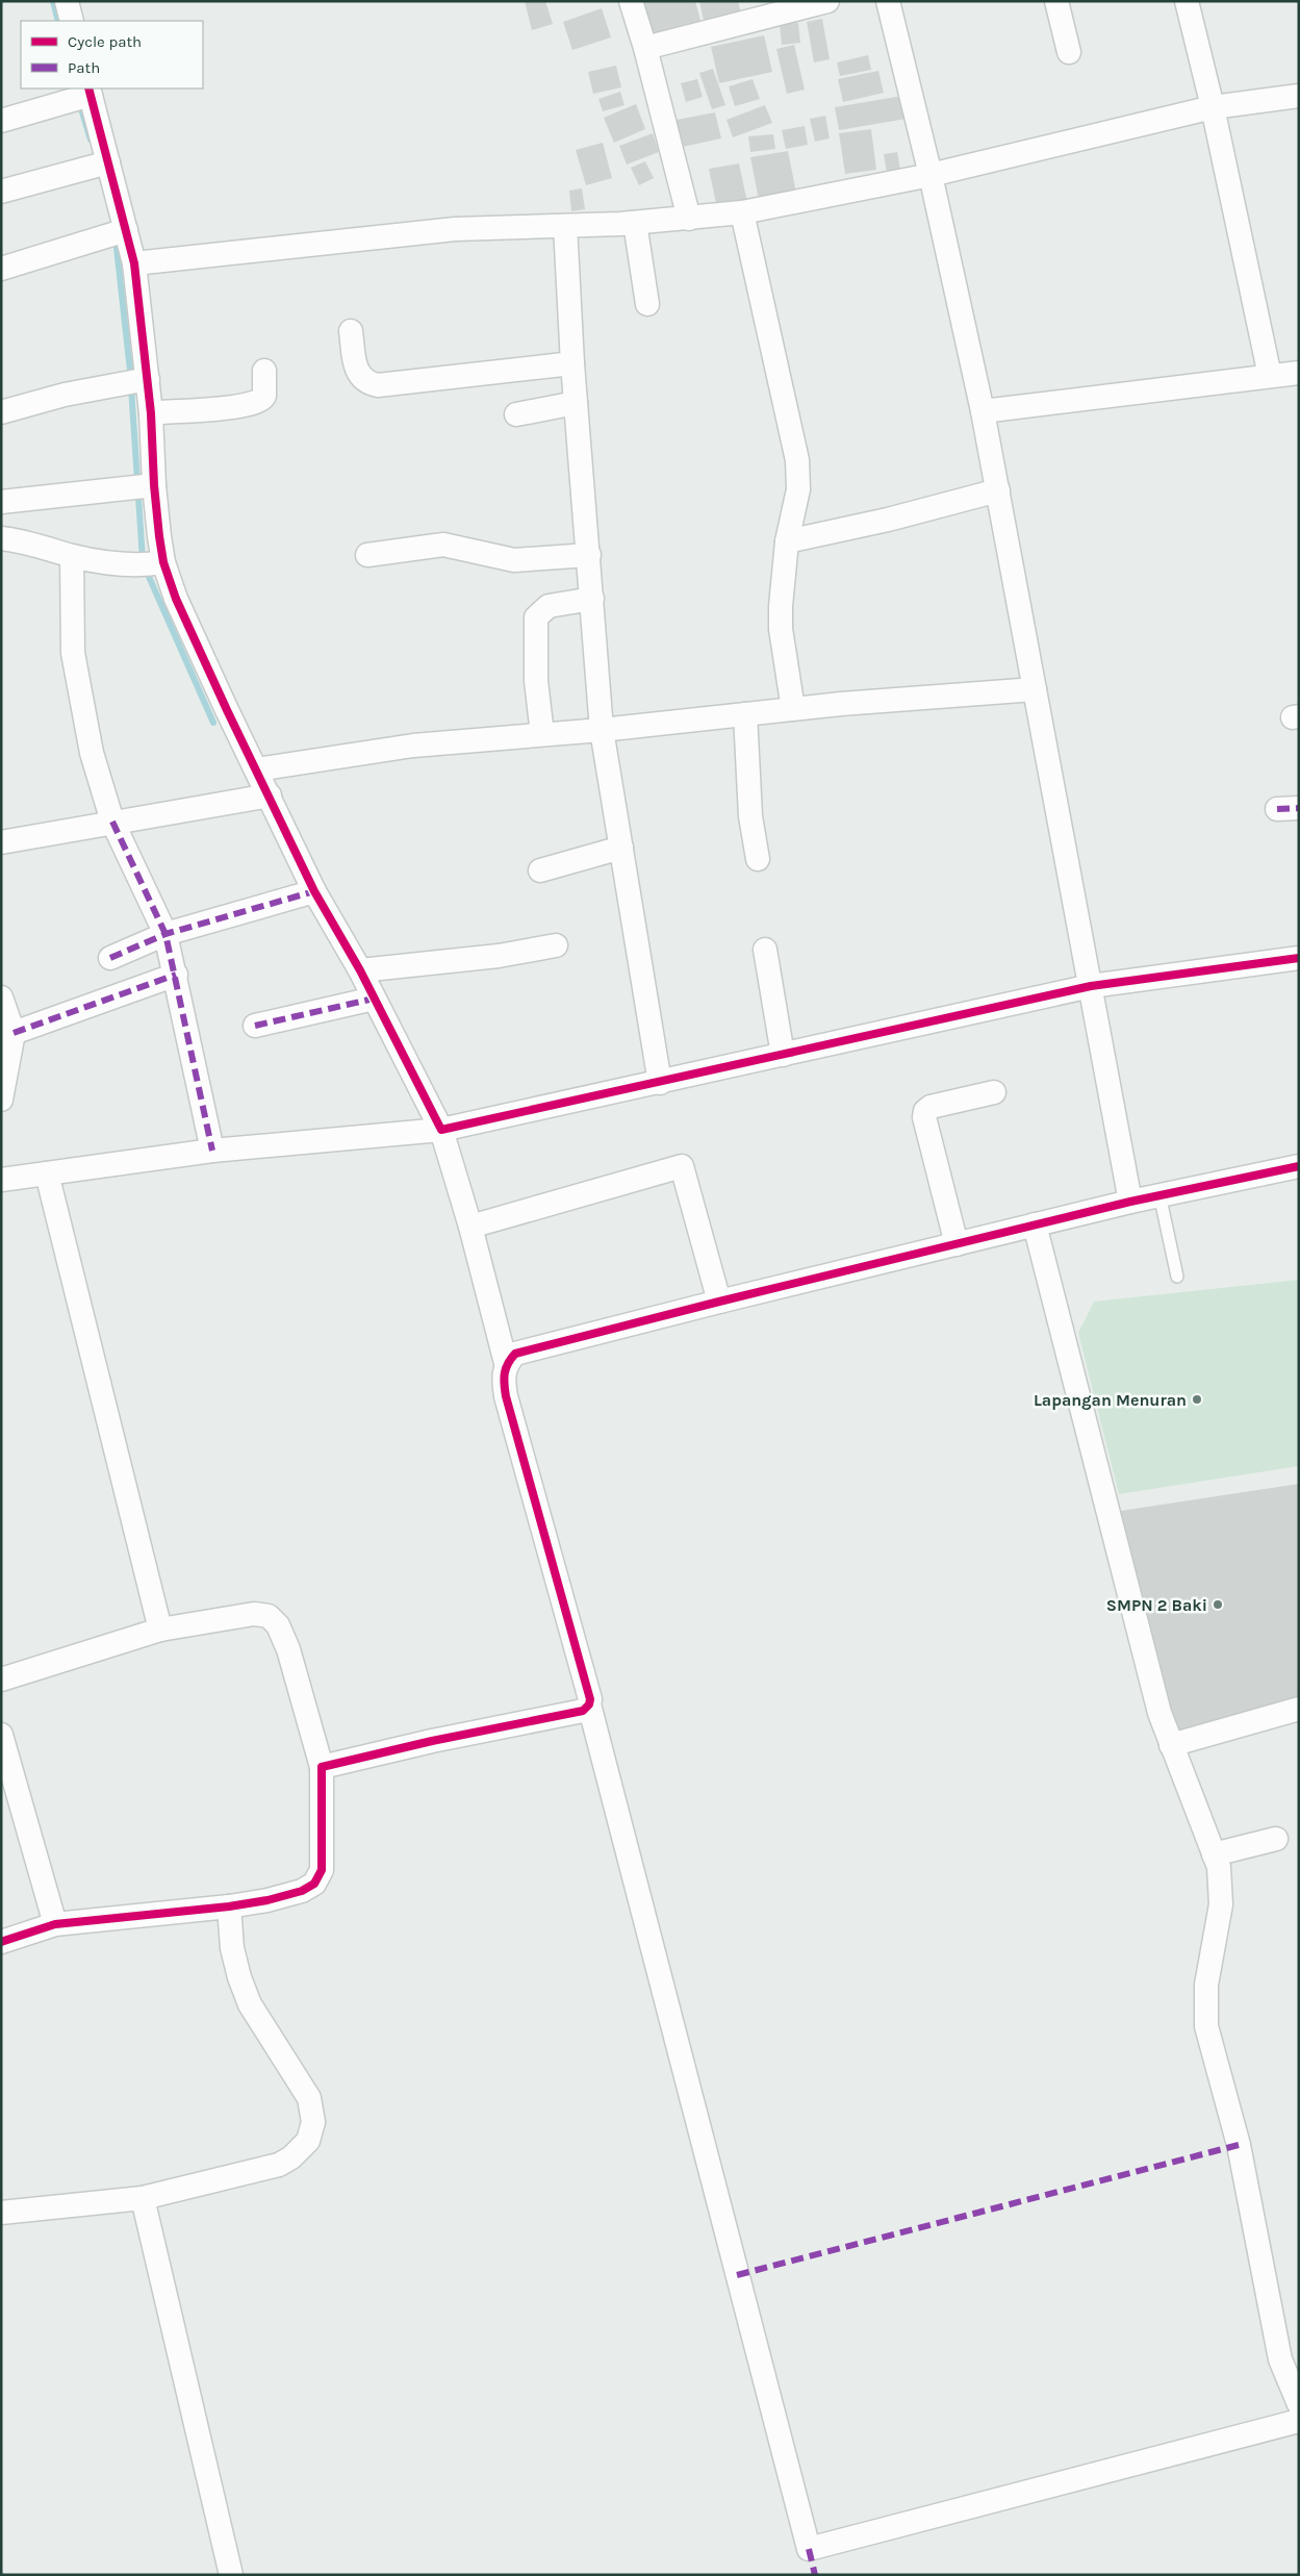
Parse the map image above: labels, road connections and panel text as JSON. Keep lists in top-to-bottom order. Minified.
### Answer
{"places":["Lapangan Menuran","SMPN 2 Baki"],"legend":["Cycle path","Path"]}
